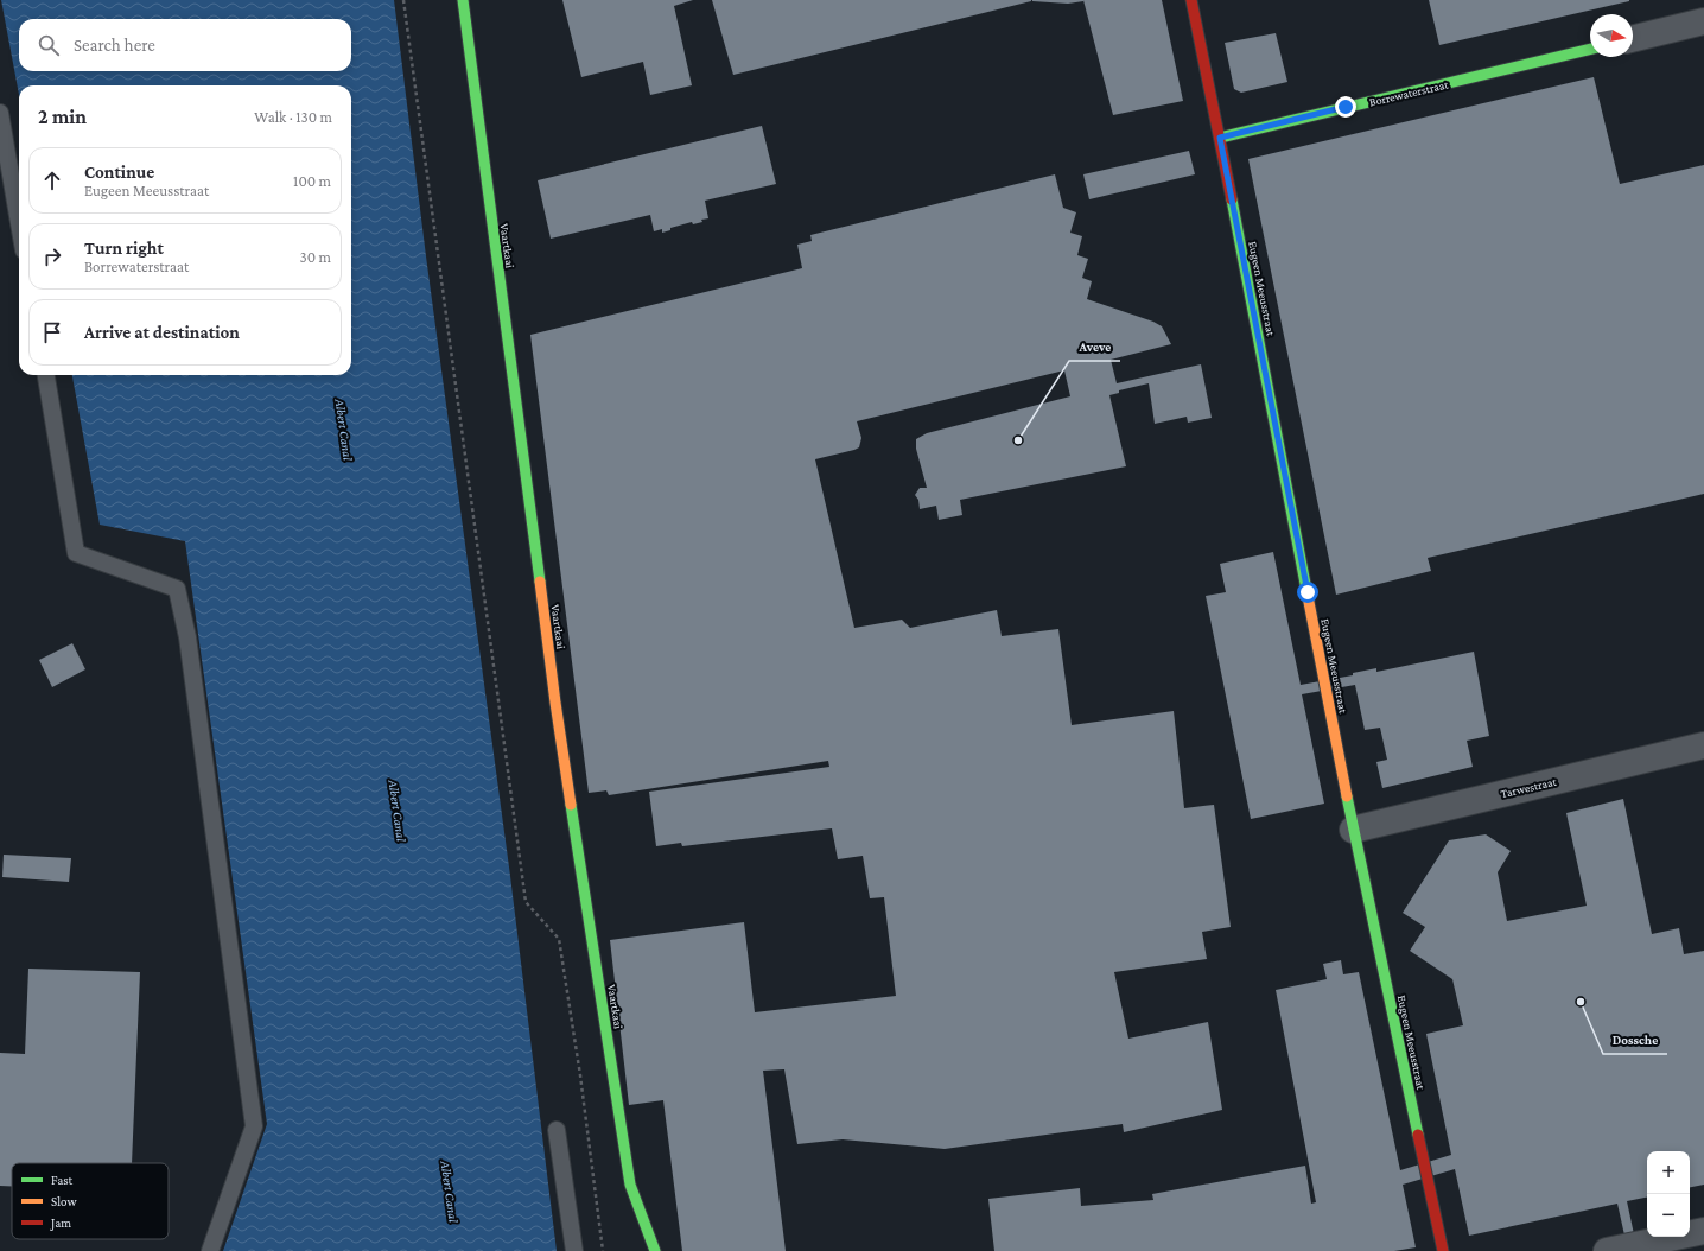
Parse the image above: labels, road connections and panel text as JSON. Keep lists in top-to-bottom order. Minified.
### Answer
{"streets":{"street":["Borrewaterstraat","Vaartkaai","Eugeen Meeusstraat","Tarwestraat"]},"crossings":[["Borrewaterstraat","Eugeen Meeusstraat"],["Eugeen Meeusstraat","Tarwestraat"]],"water":["Albert Canal"],"places":["Aveve","Dossche"],"legend":["Fast","Slow","Jam"],"north":"right","page":{"search":"Search here","heading":["2 min","Walk · 130 m"],"list":[["Continue","Eugeen Meeusstraat","100 m"],["Turn right","Borrewaterstraat","30 m"],"Arrive at destination"],"map_buttons":["+","−"]}}
